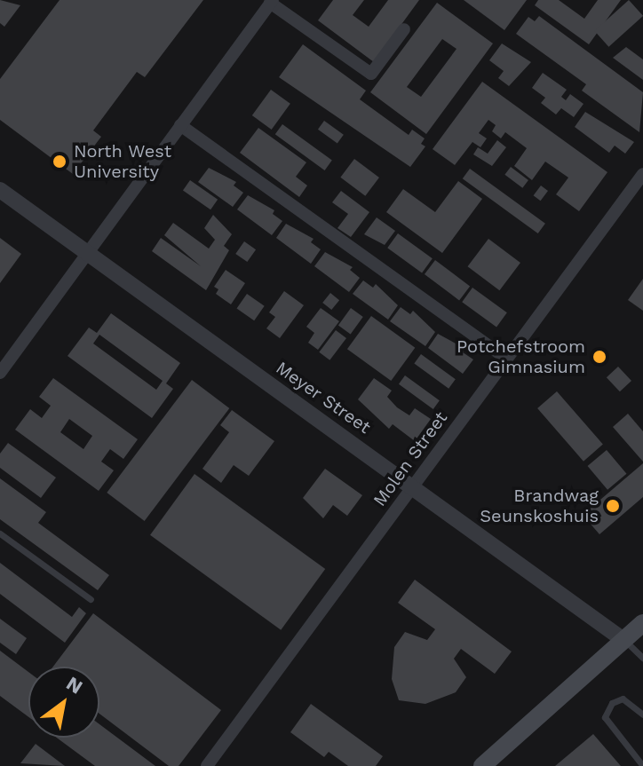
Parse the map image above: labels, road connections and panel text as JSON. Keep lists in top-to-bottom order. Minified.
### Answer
{"streets":{"street":["Meyer Street","Molen Street"]},"crossings":[["Meyer Street","Molen Street"]],"places":["North West University","Potchefstroom Gimnasium","Brandwag Seunskoshuis"],"north":"top right"}
